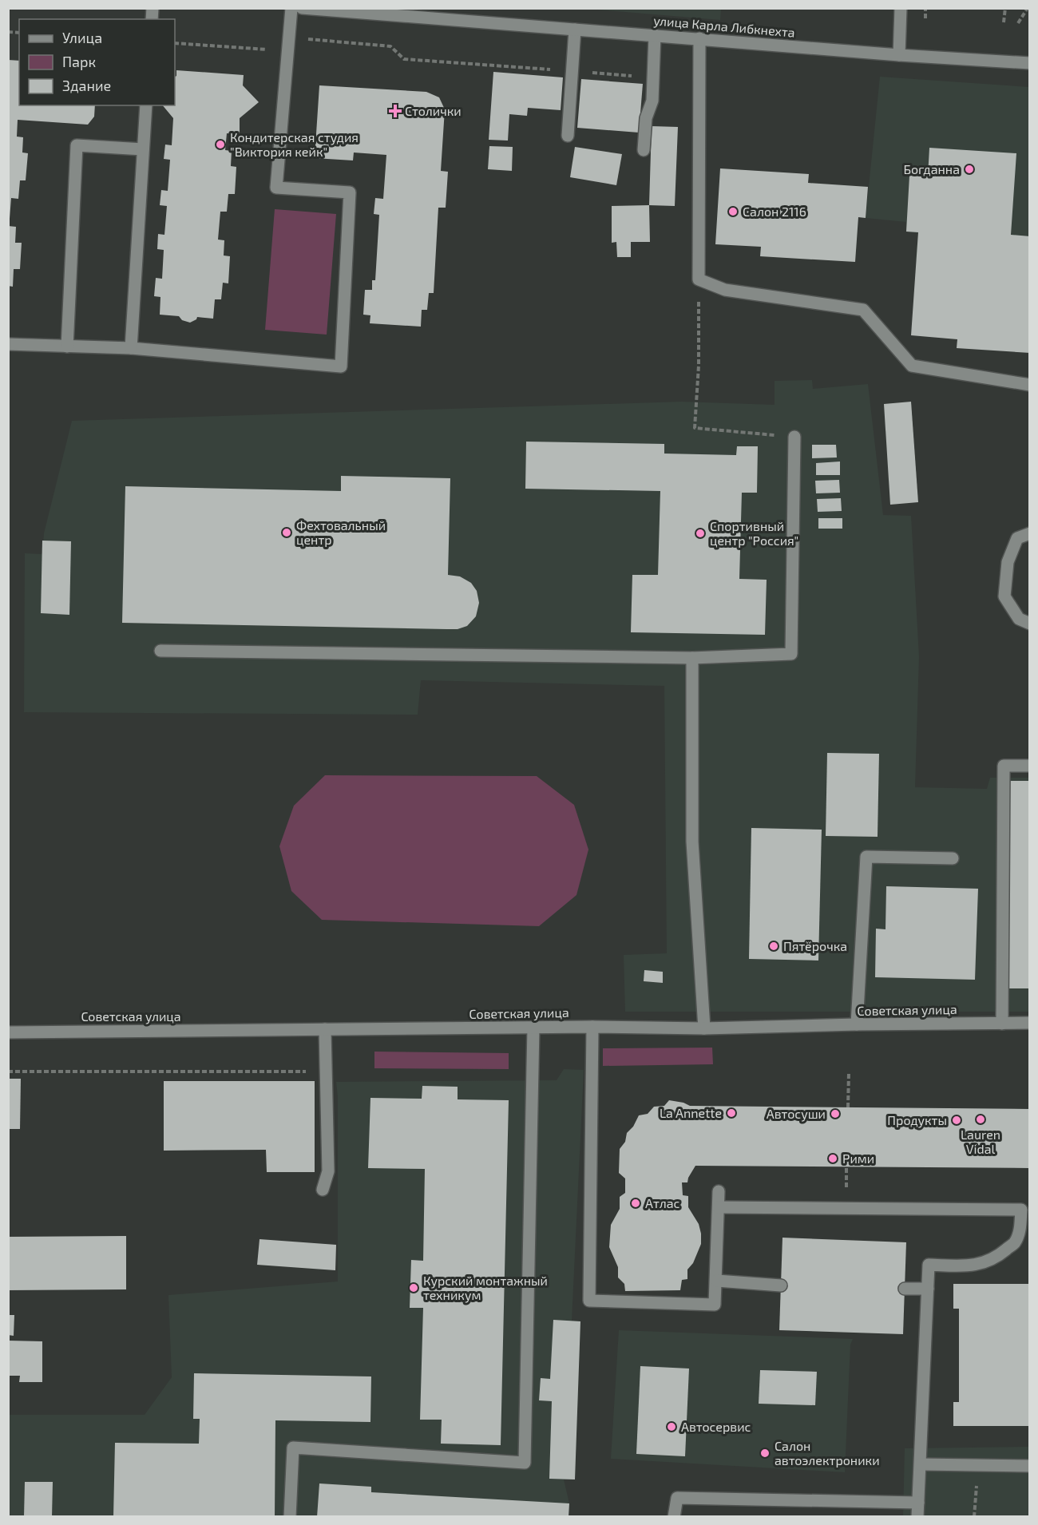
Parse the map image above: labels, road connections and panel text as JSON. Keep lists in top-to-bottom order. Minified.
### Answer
{"streets":{"street":["улица Карла Либкнехта","Советская улица"]},"places":{"health":["Столички"],"other":["Кондитерская студия \"Виктория кейк\"","Богданна","Салон 2116","Фехтовальный центр","Спортивный центр \"Россия\"","Пятёрочка","La Annette","Автосуши","Lauren Vidal","Продукты","Рими","Атлас","Курский монтажный техникум","Автосервис","Салон автоэлектроники"]},"legend":["Улица","Парк","Здание"]}
